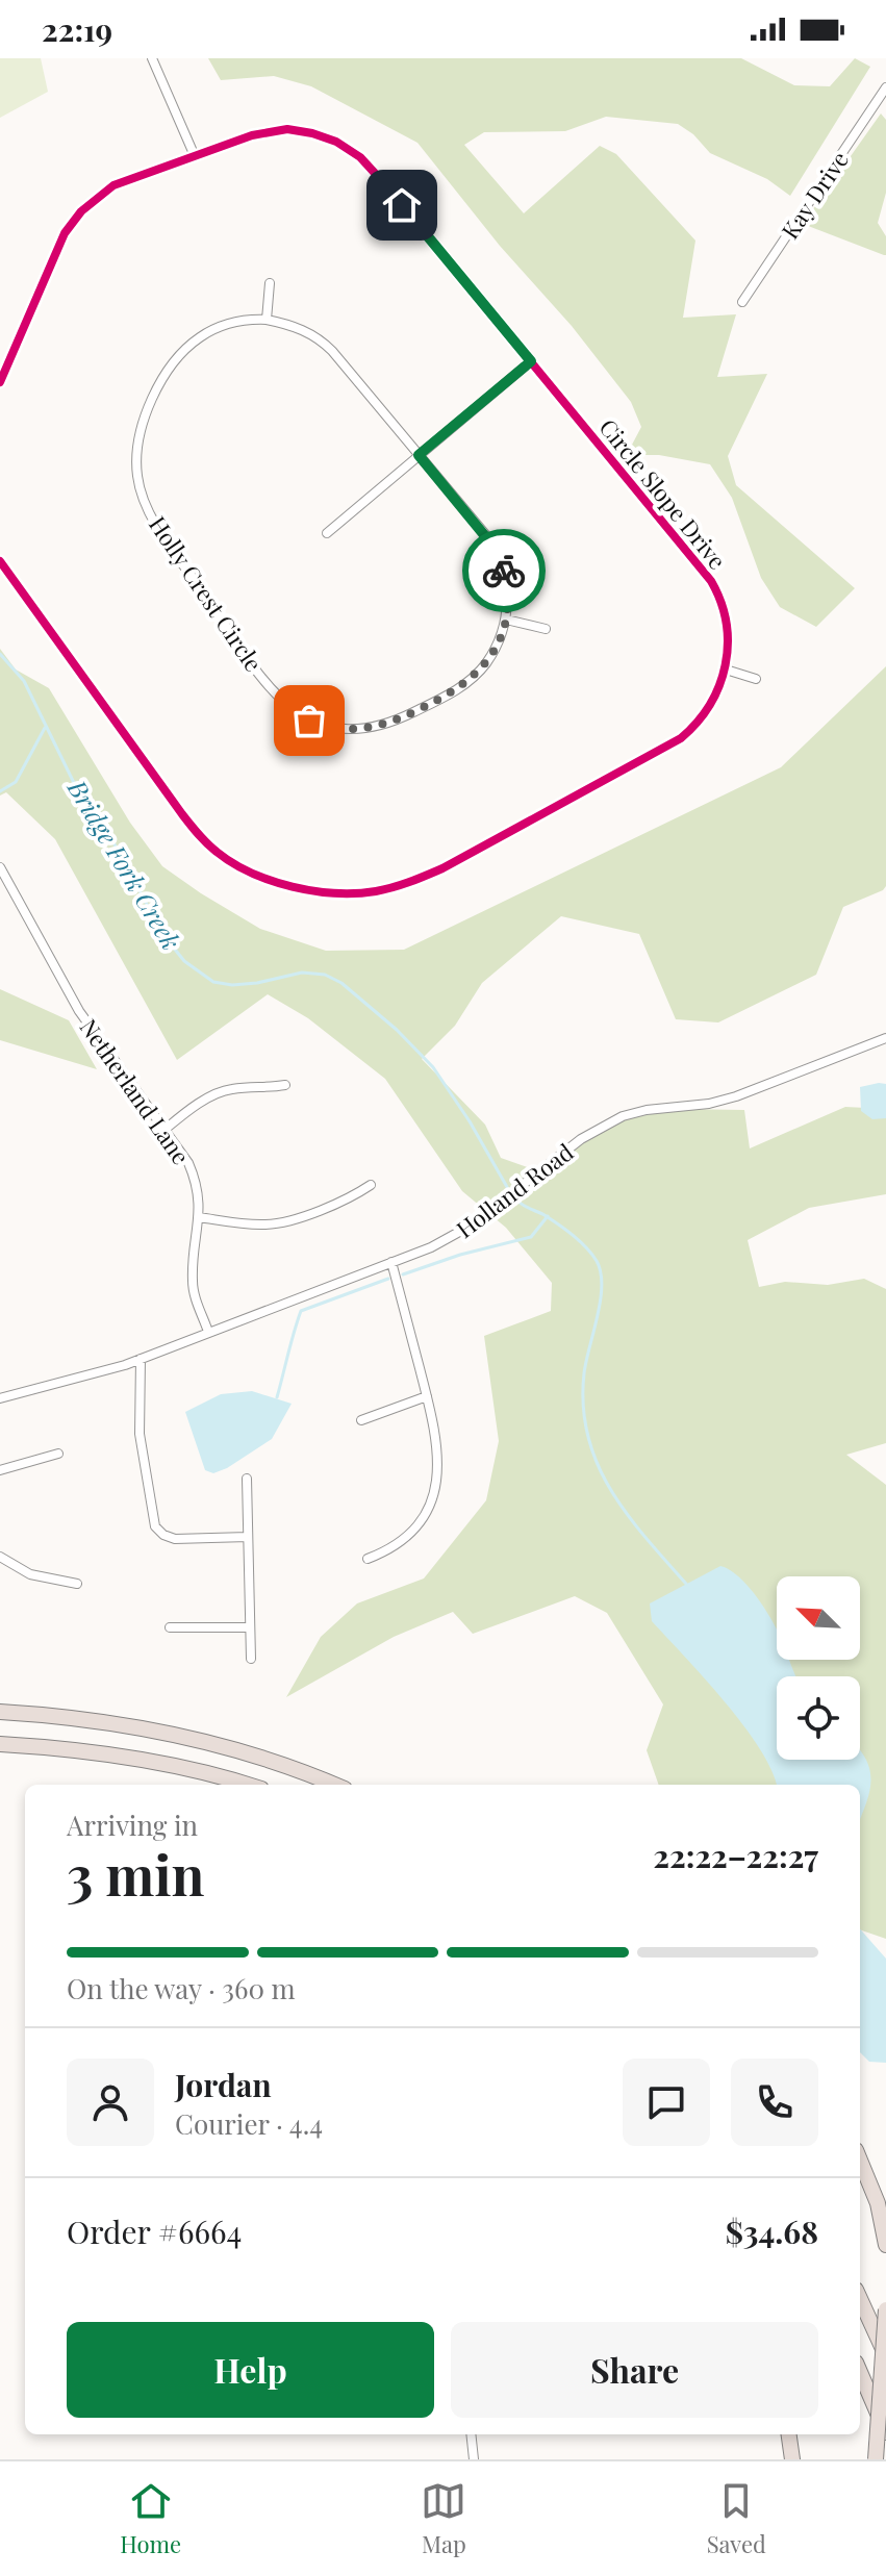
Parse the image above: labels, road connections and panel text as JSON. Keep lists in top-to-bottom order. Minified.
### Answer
{"streets":{"street":["Kay Drive","Circle Slope Drive","Holly Crest Circle","Netherland Lane","Holland Road"]},"crossings":[["Netherland Lane","Holland Road"]],"water":["Bridge Fork Creek"],"north":"top left","page":{"status":"22:19","heading":["3 min","Arriving in","22:22–22:27"],"panel":["Jordan","Courier · 4.4","Order #6664","$34.68"],"bar":"On the way · 360 m","buttons":["Help","Share"],"tabs":["Home","Map","Saved"]}}
